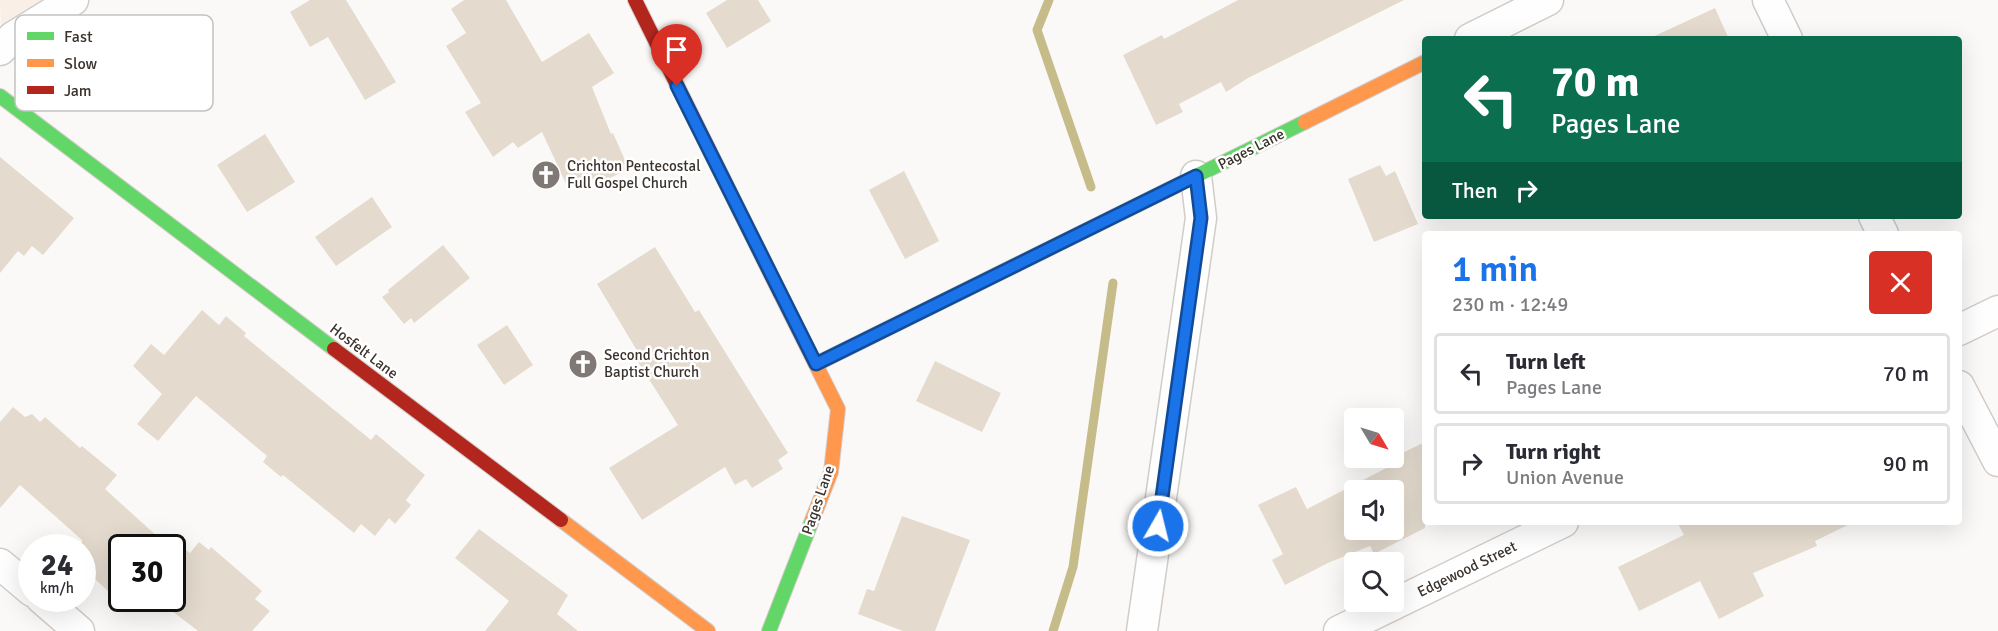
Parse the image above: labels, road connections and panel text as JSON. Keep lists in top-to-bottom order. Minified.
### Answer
{"streets":{"street":["Pages Lane","Hosfelt Lane","Edgewood Street"]},"places":{"church":["Crichton Pentecostal Full Gospel Church","Second Crichton Baptist Church"]},"legend":["Fast","Slow","Jam"],"north":"bottom right","page":{"turn":["70 m","Pages Lane"],"then":"Then","heading":["1 min","230 m · 12:49"],"list":[{"name":"Turn left","note":"Pages Lane","value":"70 m"},{"name":"Turn right","note":"Union Avenue","value":"90 m"}],"speed":"24 km/h","limit":"30"}}
